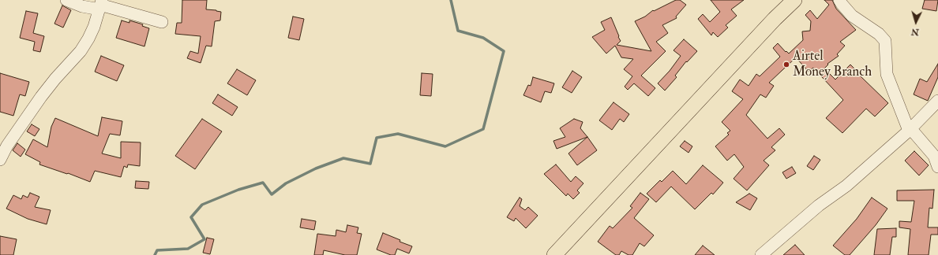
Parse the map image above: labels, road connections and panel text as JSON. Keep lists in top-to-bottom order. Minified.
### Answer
{"places":["Airtel Money Branch"],"north":"bottom"}
